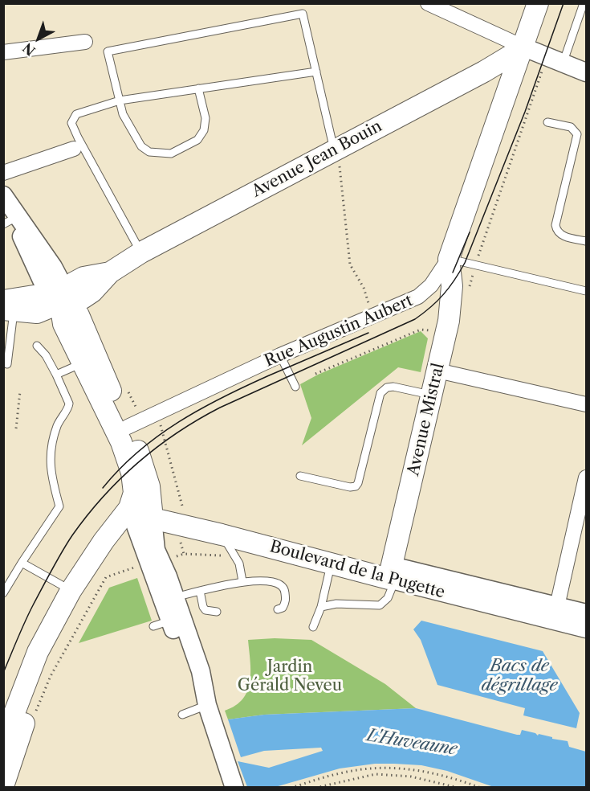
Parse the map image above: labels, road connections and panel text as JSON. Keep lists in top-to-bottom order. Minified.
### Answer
{"streets":{"main road":["Avenue Jean Bouin","Rue Augustin Aubert","Avenue Mistral","Boulevard de la Pugette"]},"crossings":[["Avenue Jean Bouin","Rue Augustin Aubert"],["Rue Augustin Aubert","Avenue Mistral"],["Avenue Mistral","Boulevard de la Pugette"]],"water":["Bacs de dégrillage","L'Huveaune"],"parks":["Jardin Gérald Neveu"],"north":"bottom left"}
